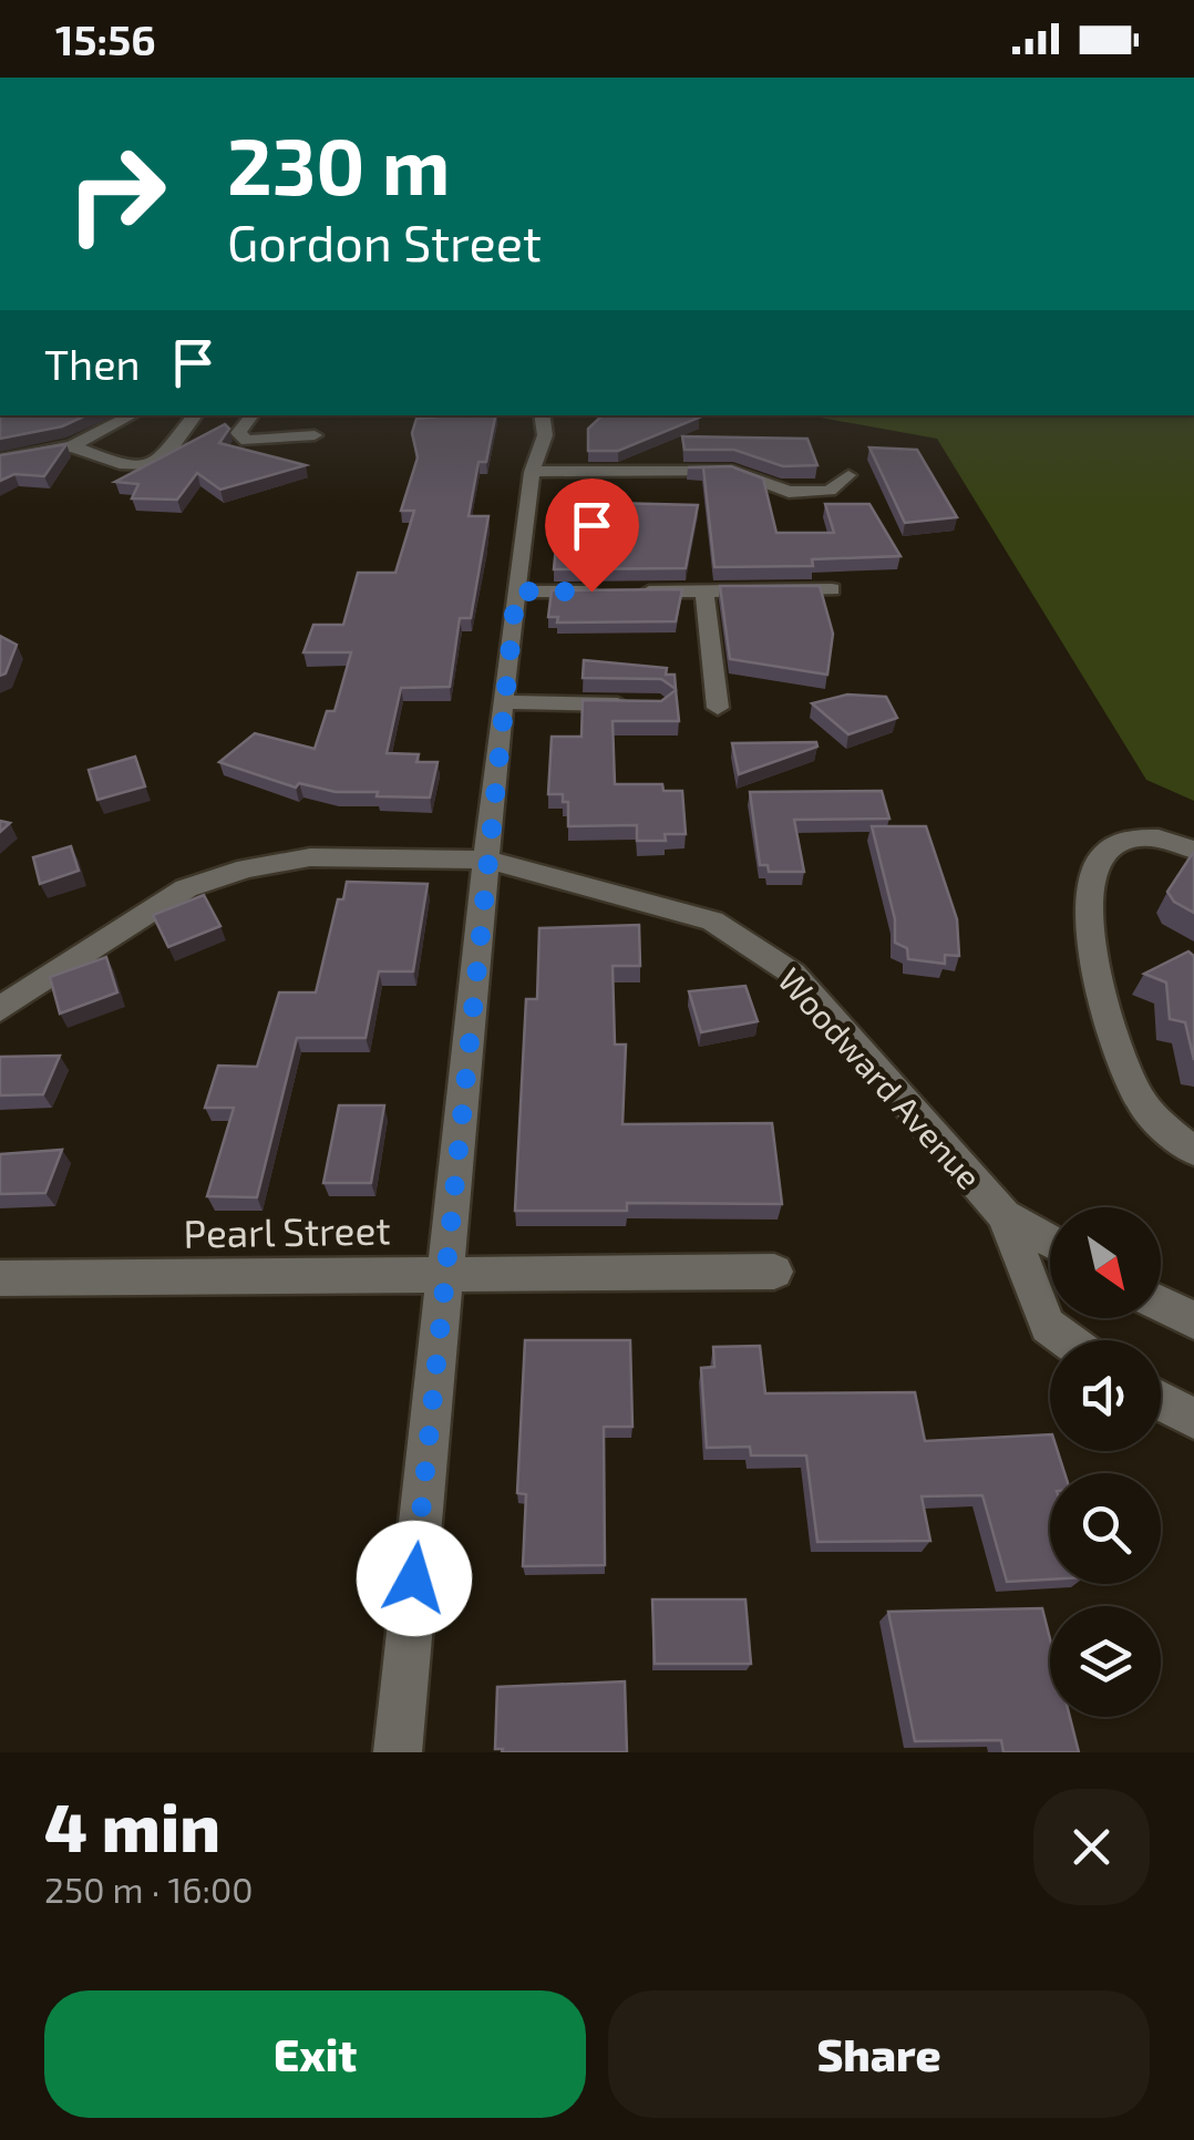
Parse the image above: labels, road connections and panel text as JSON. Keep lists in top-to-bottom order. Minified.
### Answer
{"streets":{"street":["Woodward Avenue","Pearl Street"]},"north":"bottom right","page":{"status":"15:56","turn":["230 m","Gordon Street"],"then":"Then","heading":["4 min","250 m · 16:00"],"buttons":["Exit","Share"]}}
